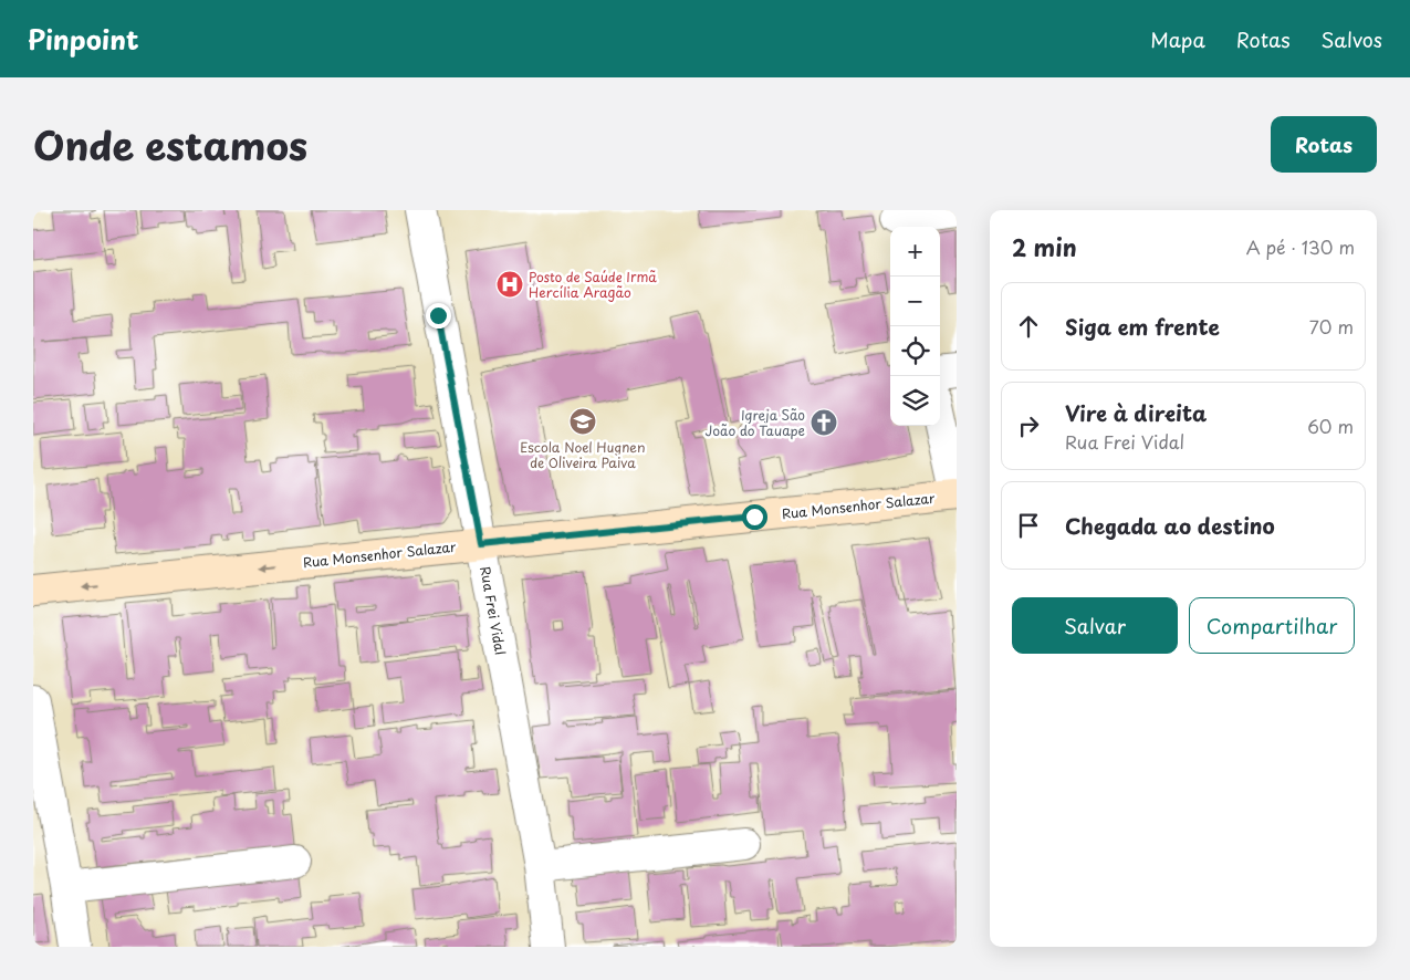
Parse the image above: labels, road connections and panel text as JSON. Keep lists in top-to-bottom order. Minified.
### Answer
{"streets":{"street":["Rua Monsenhor Salazar","Rua Frei Vidal"]},"crossings":[["Rua Monsenhor Salazar","Rua Frei Vidal"]],"one_way":["Rua Monsenhor Salazar"],"places":{"hospital":["Posto de Saúde Irmã Hercília Aragão"],"school or university":["Escola Noel Hugnen de Oliveira Paiva"],"church":["Igreja São João do Tauape"]},"page":{"header":"Pinpoint","nav":["Mapa","Rotas","Salvos"],"title":"Onde estamos","buttons":["Rotas",["Salvar","Compartilhar"]],"heading":["2 min","A pé · 130 m"],"map_buttons":["+","−"],"list":[["Siga em frente","70 m"],["Vire à direita","Rua Frei Vidal","60 m"],"Chegada ao destino"]}}
